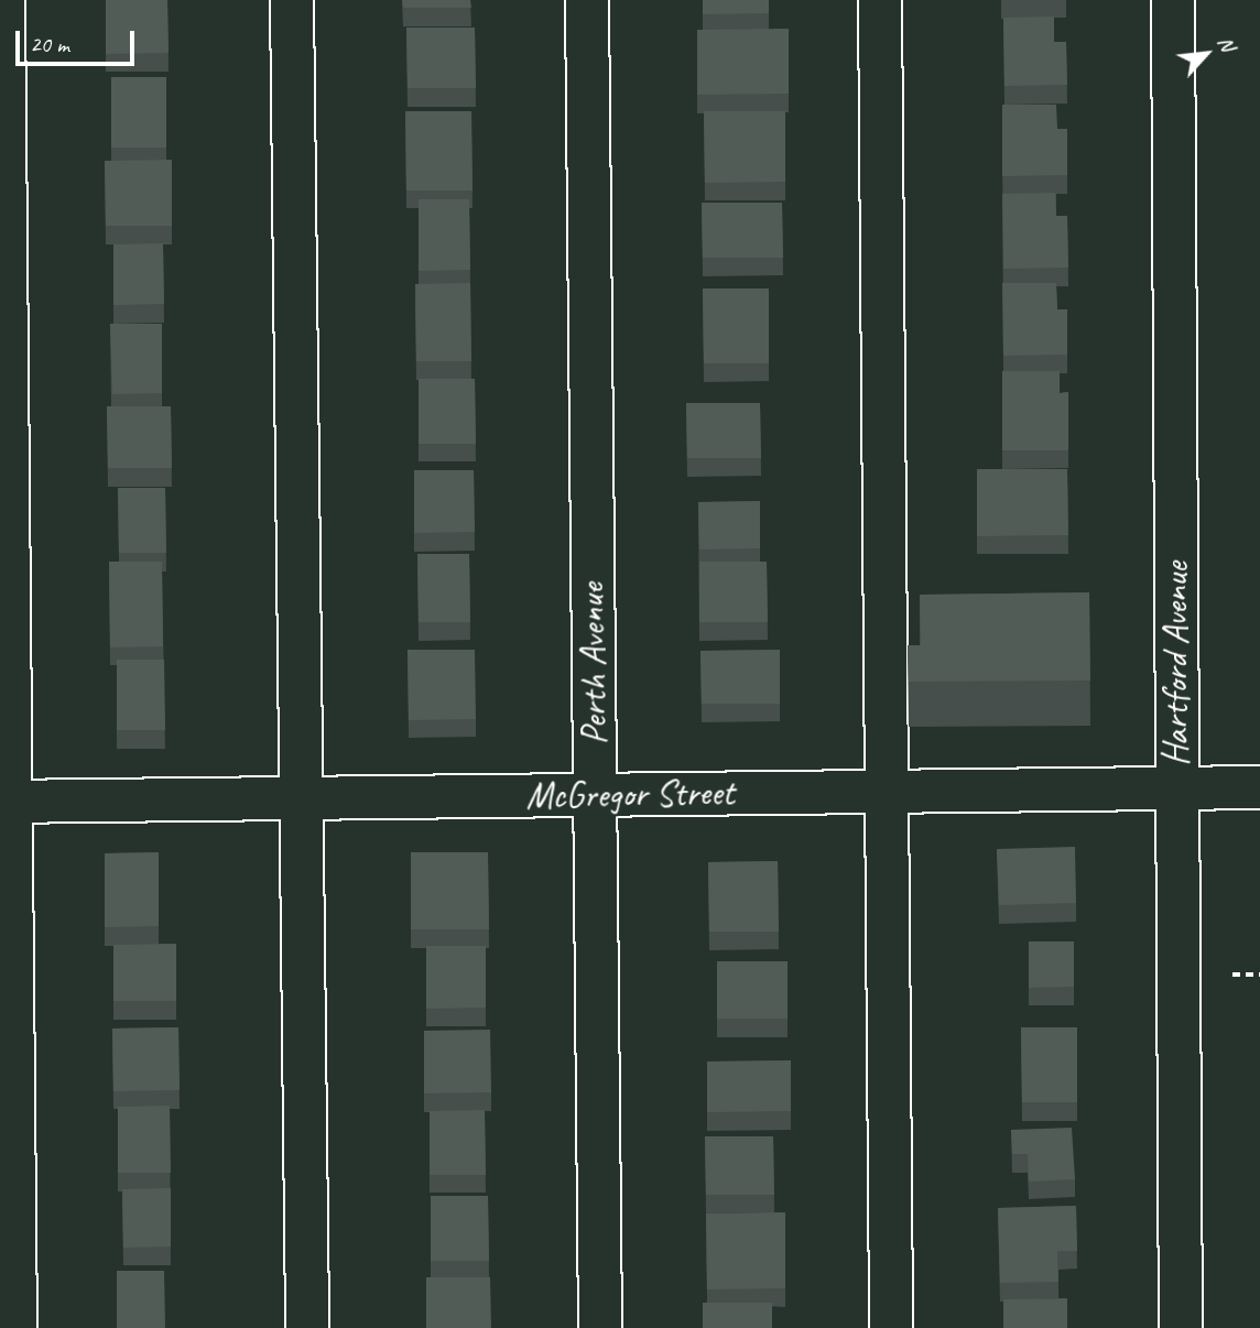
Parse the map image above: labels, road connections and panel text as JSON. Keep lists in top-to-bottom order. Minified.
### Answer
{"streets":{"street":["Perth Avenue","Hartford Avenue","McGregor Street"]},"crossings":[["Perth Avenue","McGregor Street"],["Hartford Avenue","McGregor Street"]],"scale_bar":"20 m","north":"top right"}
